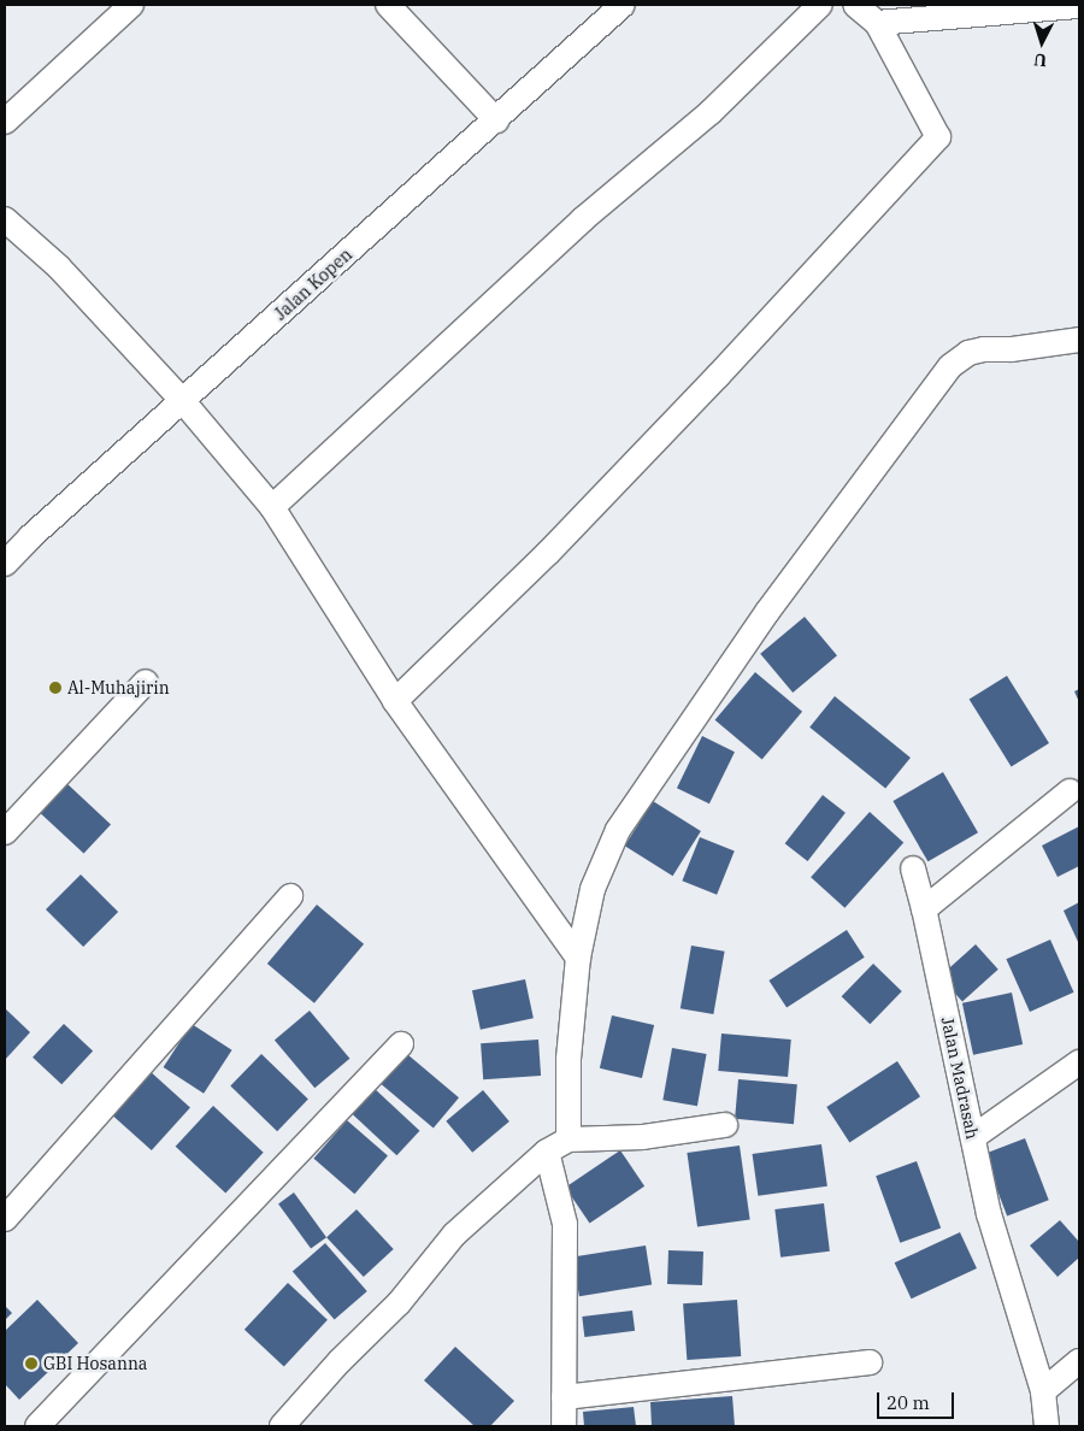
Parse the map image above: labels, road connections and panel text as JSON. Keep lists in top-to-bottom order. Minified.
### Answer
{"streets":{"street":["Jalan Kopen","Jalan Madrasah"]},"places":["Al-Muhajirin","GBI Hosanna"],"scale_bar":"20 m","north":"bottom"}
